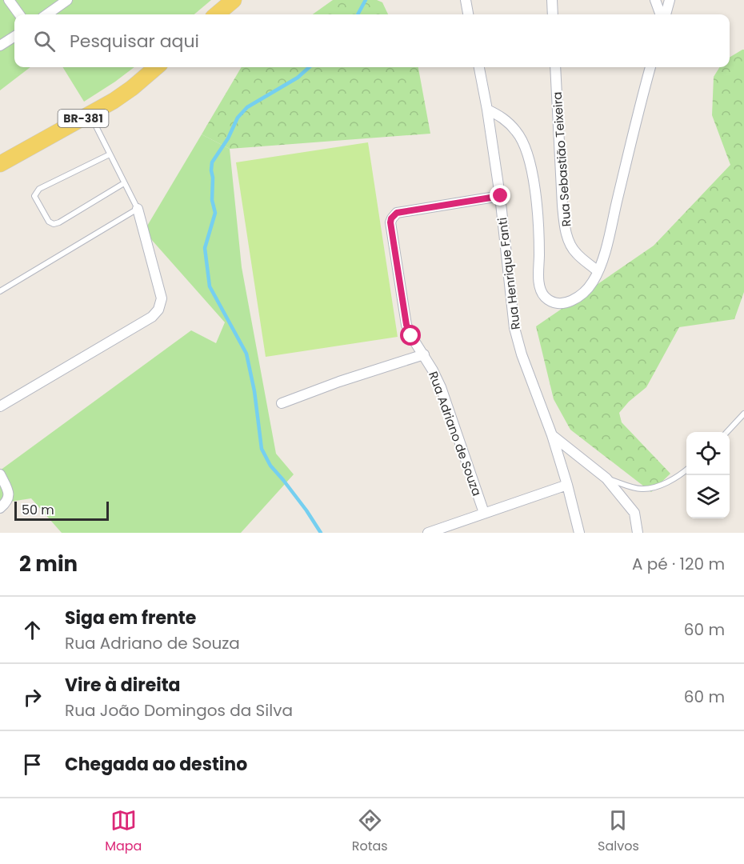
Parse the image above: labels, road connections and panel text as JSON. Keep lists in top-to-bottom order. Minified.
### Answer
{"streets":{"main road":["BR-381"],"street":["Rua Sebastião Teixeira","Rua Henrique Fanti","Rua Adriano de Souza"]},"crossings":[["Rua Henrique Fanti","Rua Adriano de Souza"]],"scale_bar":"50 m","page":{"search":"Pesquisar aqui","scale":"50 m","heading":["2 min","A pé · 120 m"],"list":[["Siga em frente","Rua Adriano de Souza","60 m"],["Vire à direita","Rua João Domingos da Silva","60 m"],"Chegada ao destino"],"nav":["Mapa","Rotas","Salvos"]}}
